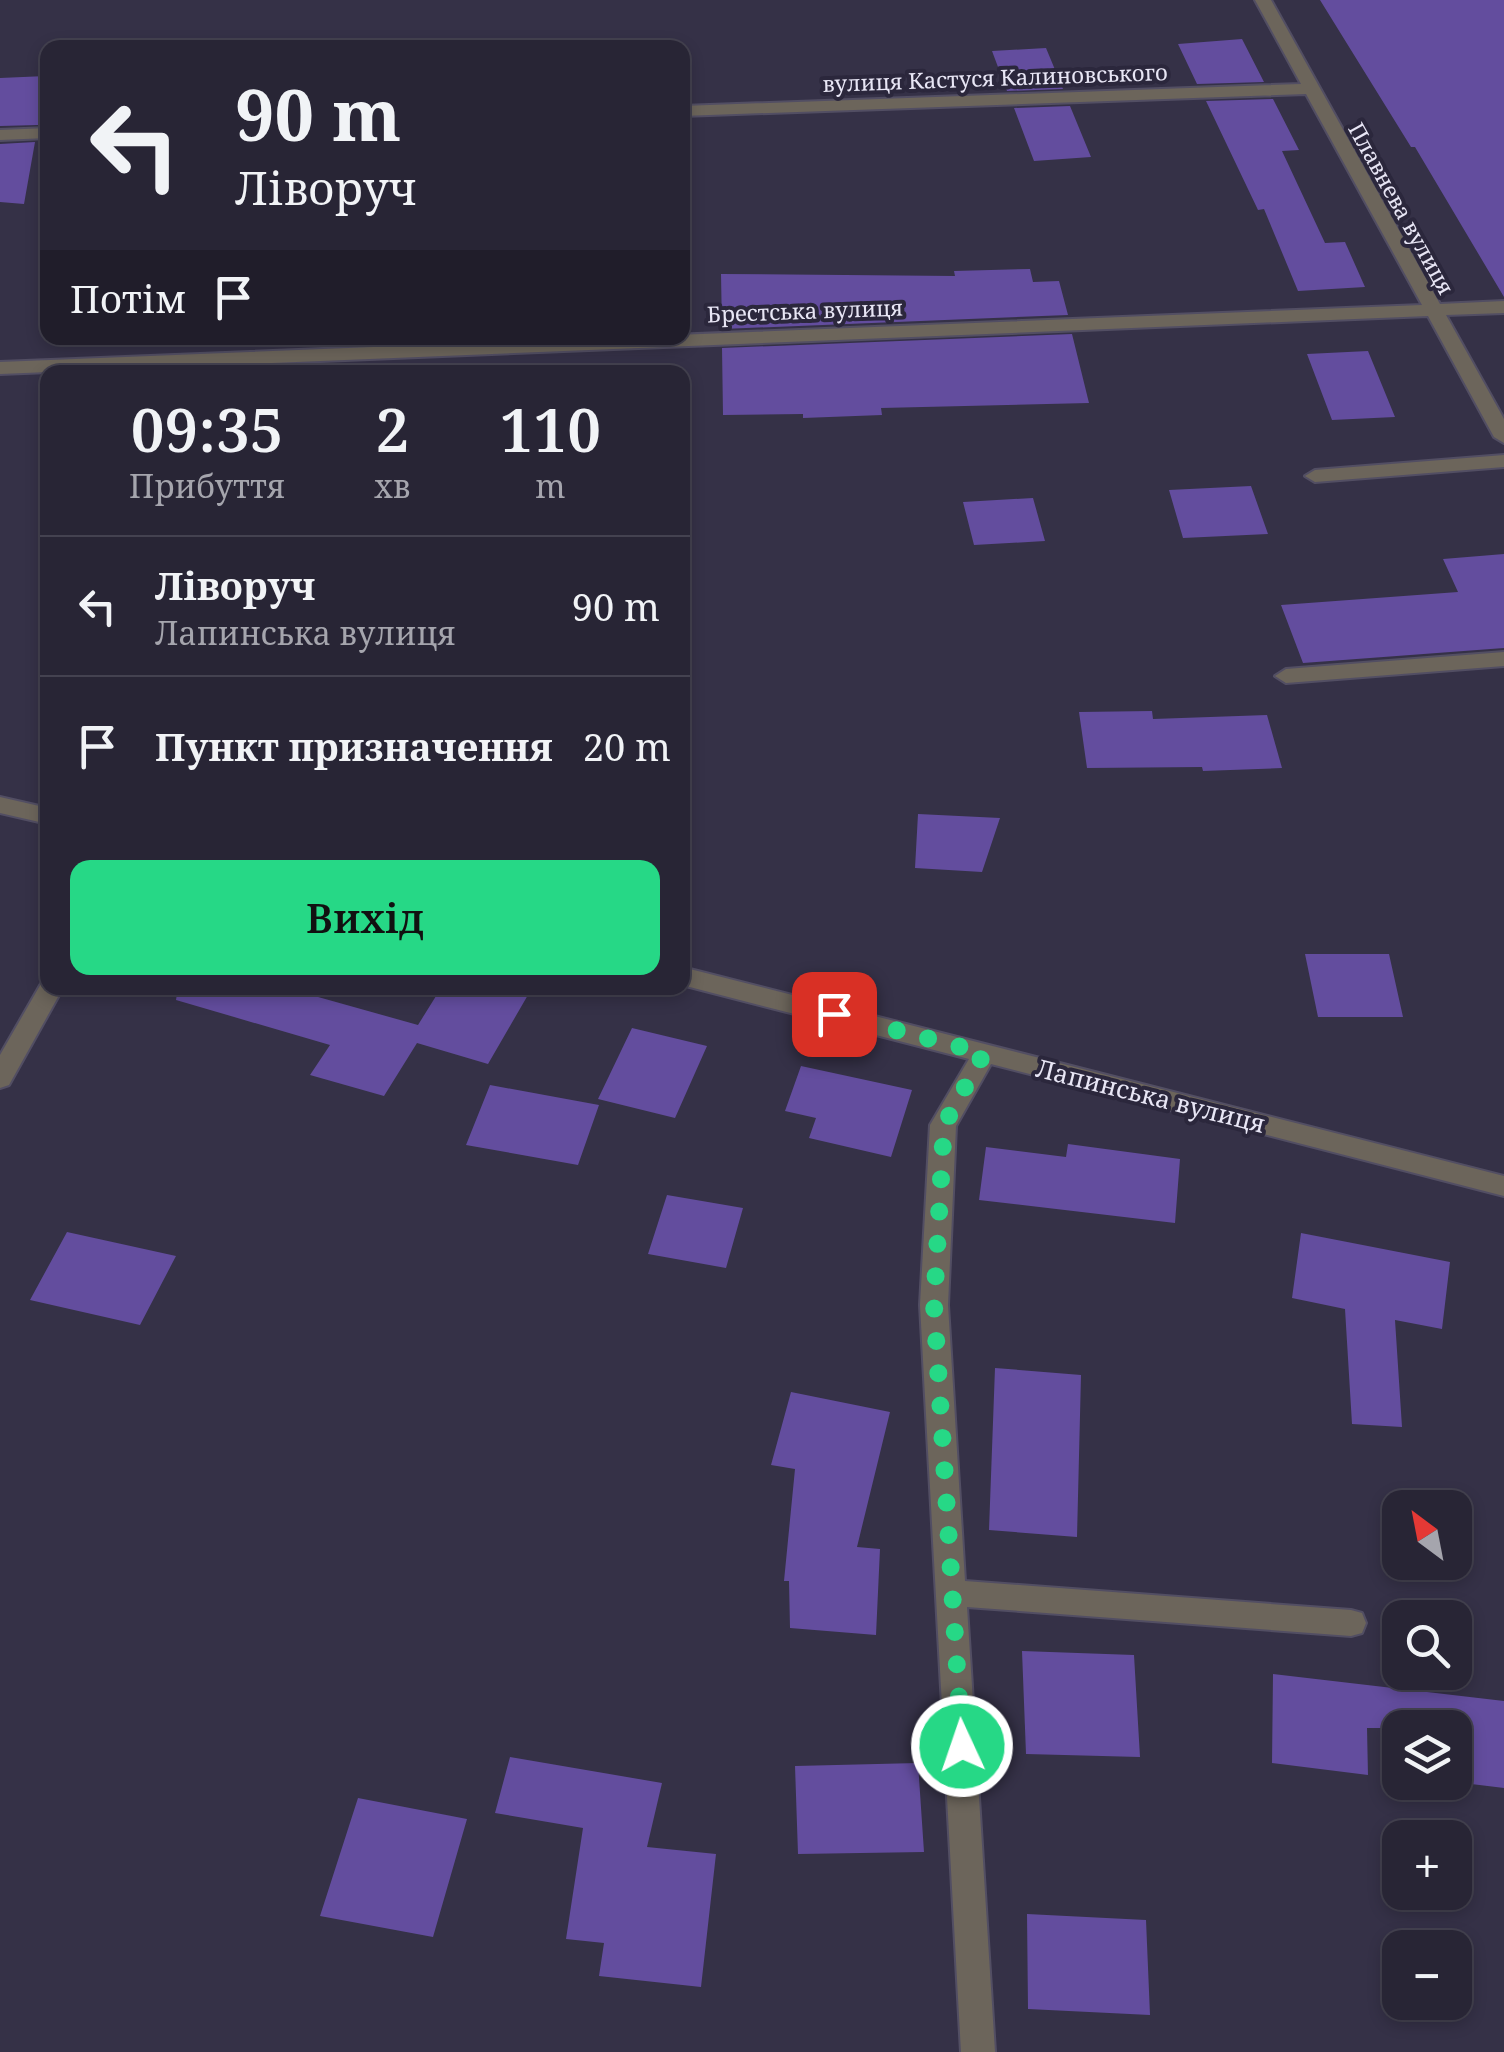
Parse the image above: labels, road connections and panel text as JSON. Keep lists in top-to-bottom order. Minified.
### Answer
{"streets":{"street":["вулиця Кастуся Калиновського","Плавнева вулиця","Брестська вулиця","Лапинська вулиця"]},"crossings":[["вулиця Кастуся Калиновського","Плавнева вулиця"],["Плавнева вулиця","Брестська вулиця"]],"north":"top left","page":{"turn":["90 m","Ліворуч"],"then":"Потім","eta":["09:35","Прибуття","2","хв","110","m"],"list":[{"name":"Ліворуч","note":"Лапинська вулиця","value":"90 m"},{"name":"Пункт призначення","value":"20 m"}],"buttons":"Вихід","map_buttons":["+","−"]}}
